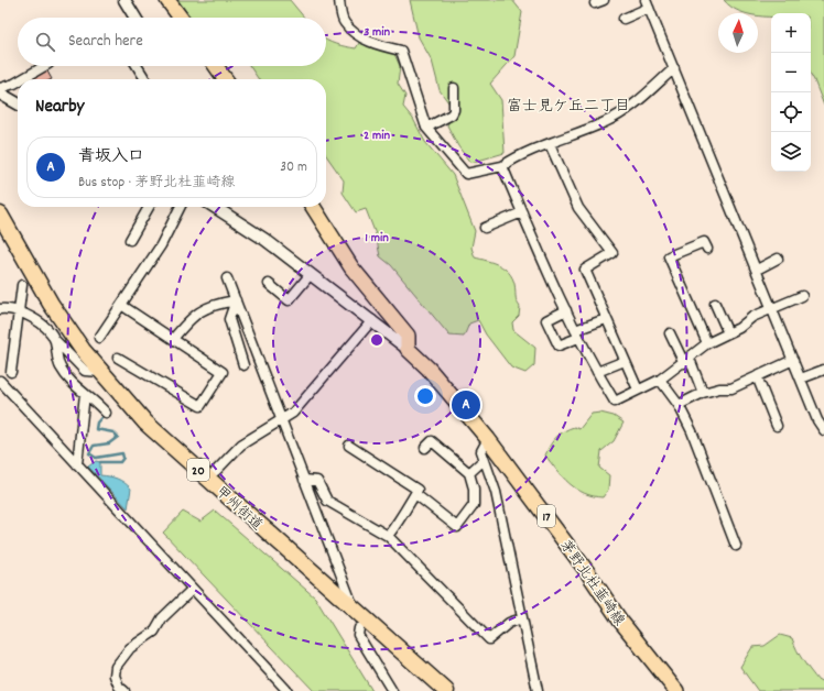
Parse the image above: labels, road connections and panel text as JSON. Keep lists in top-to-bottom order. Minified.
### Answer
{"streets":{"highway":["20","甲州街道"],"main road":["17","茅野北杜韮崎線"]},"districts":["富士見ケ丘二丁目"],"north":"top","page":{"map_buttons":["+","−"],"search":"Search here","heading":"Nearby","list":[{"mark":"A","name":"青坂入口","note":"Bus stop · 茅野北杜韮崎線","value":"30 m"}],"pins":"A"},"rings":["3 min","2 min","1 min"]}
